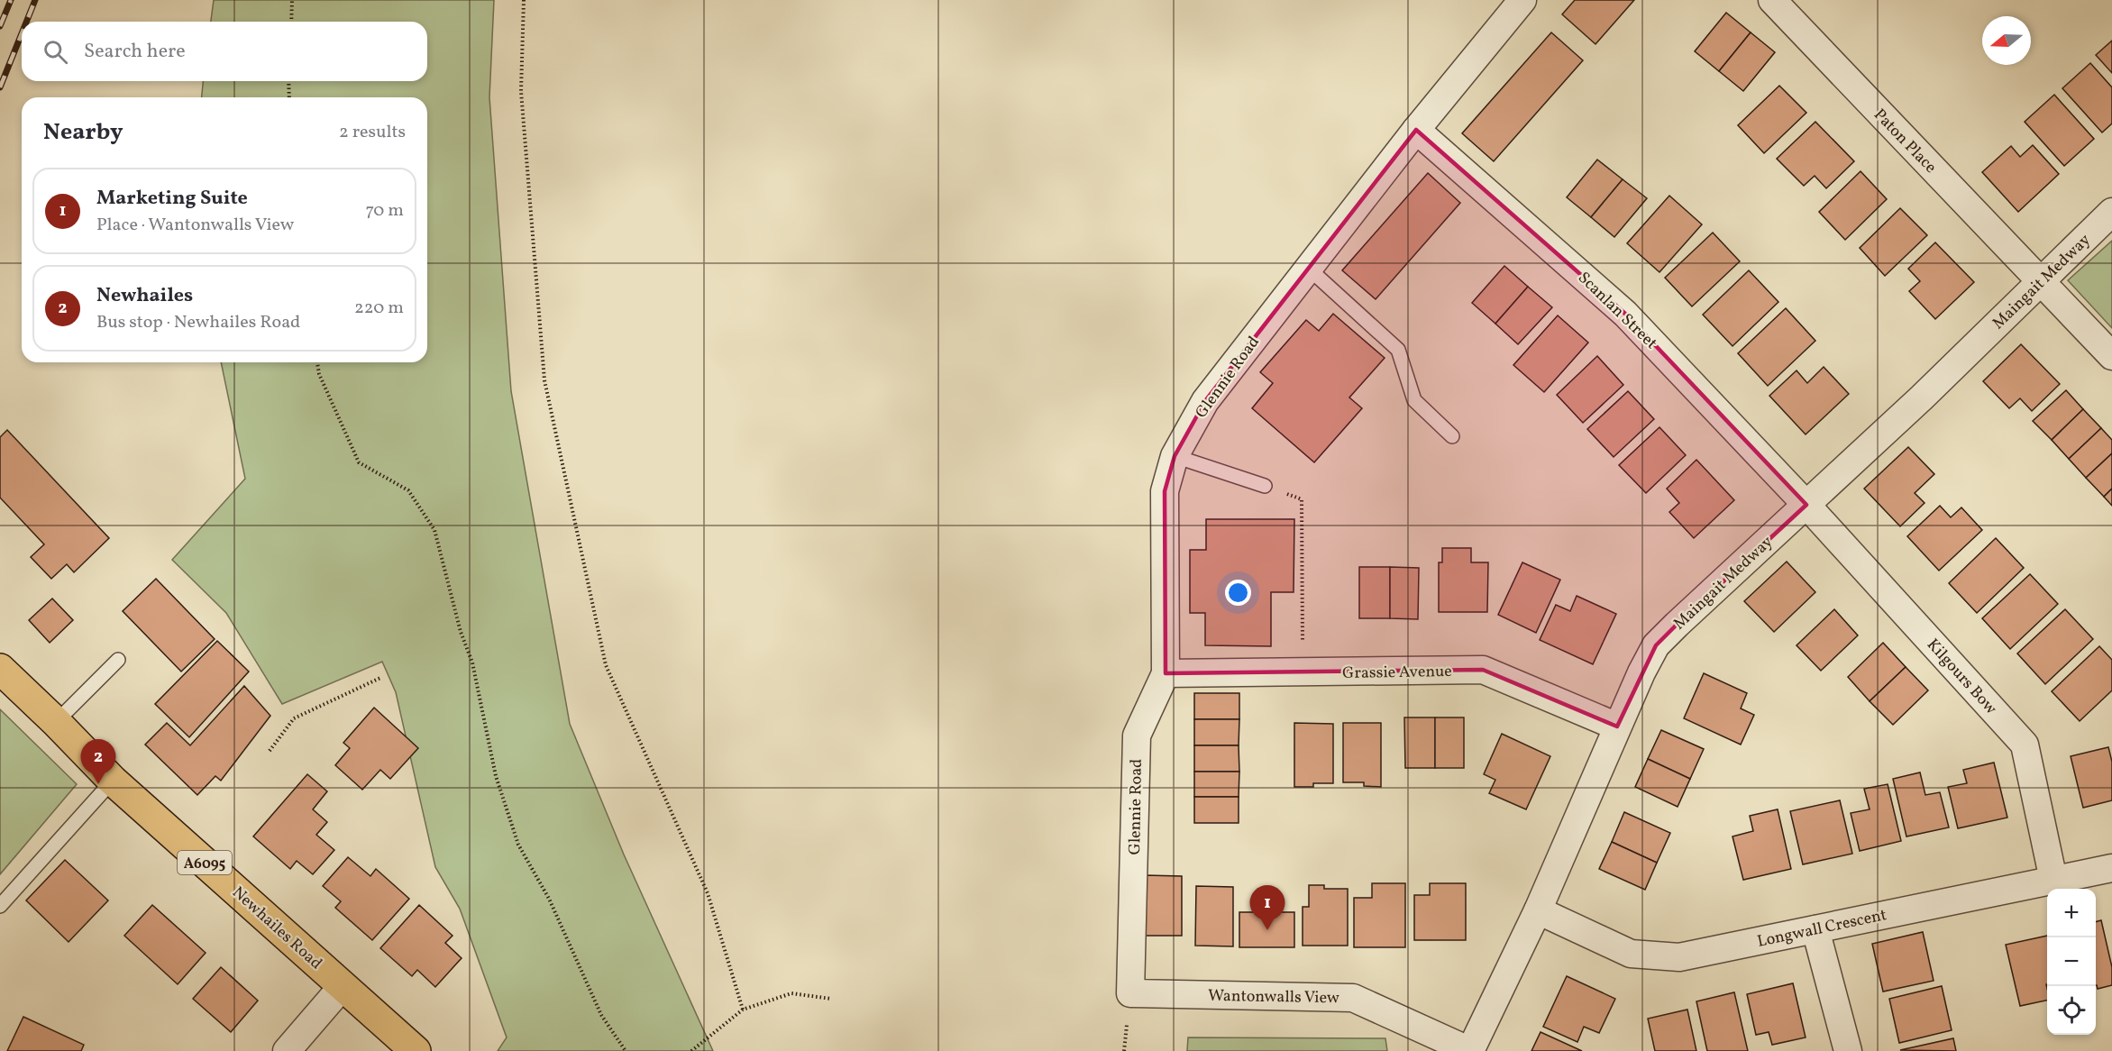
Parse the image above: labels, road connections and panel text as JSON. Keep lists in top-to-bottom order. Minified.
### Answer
{"streets":{"main road":["A6095","Newhailes Road"],"street":["Paton Place","Maingait Medway","Scanlan Street","Glennie Road","Grassie Avenue","Kilgours Bow","Longwall Crescent","Wantonwalls View"]},"crossings":[["Paton Place","Maingait Medway"],["Maingait Medway","Scanlan Street"],["Maingait Medway","Grassie Avenue"],["Maingait Medway","Kilgours Bow"],["Maingait Medway","Longwall Crescent"],["Maingait Medway","Wantonwalls View"],["Scanlan Street","Glennie Road"],["Scanlan Street","Kilgours Bow"],["Glennie Road","Grassie Avenue"],["Glennie Road","Wantonwalls View"],["Kilgours Bow","Longwall Crescent"]],"north":"left","page":{"search":"Search here","heading":["Nearby","2 results"],"list":[{"mark":"1","name":"Marketing Suite","note":"Place · Wantonwalls View","value":"70 m"},{"mark":"2","name":"Newhailes","note":"Bus stop · Newhailes Road","value":"220 m"}],"pins":["2","1"],"map_buttons":["+","−"]}}
